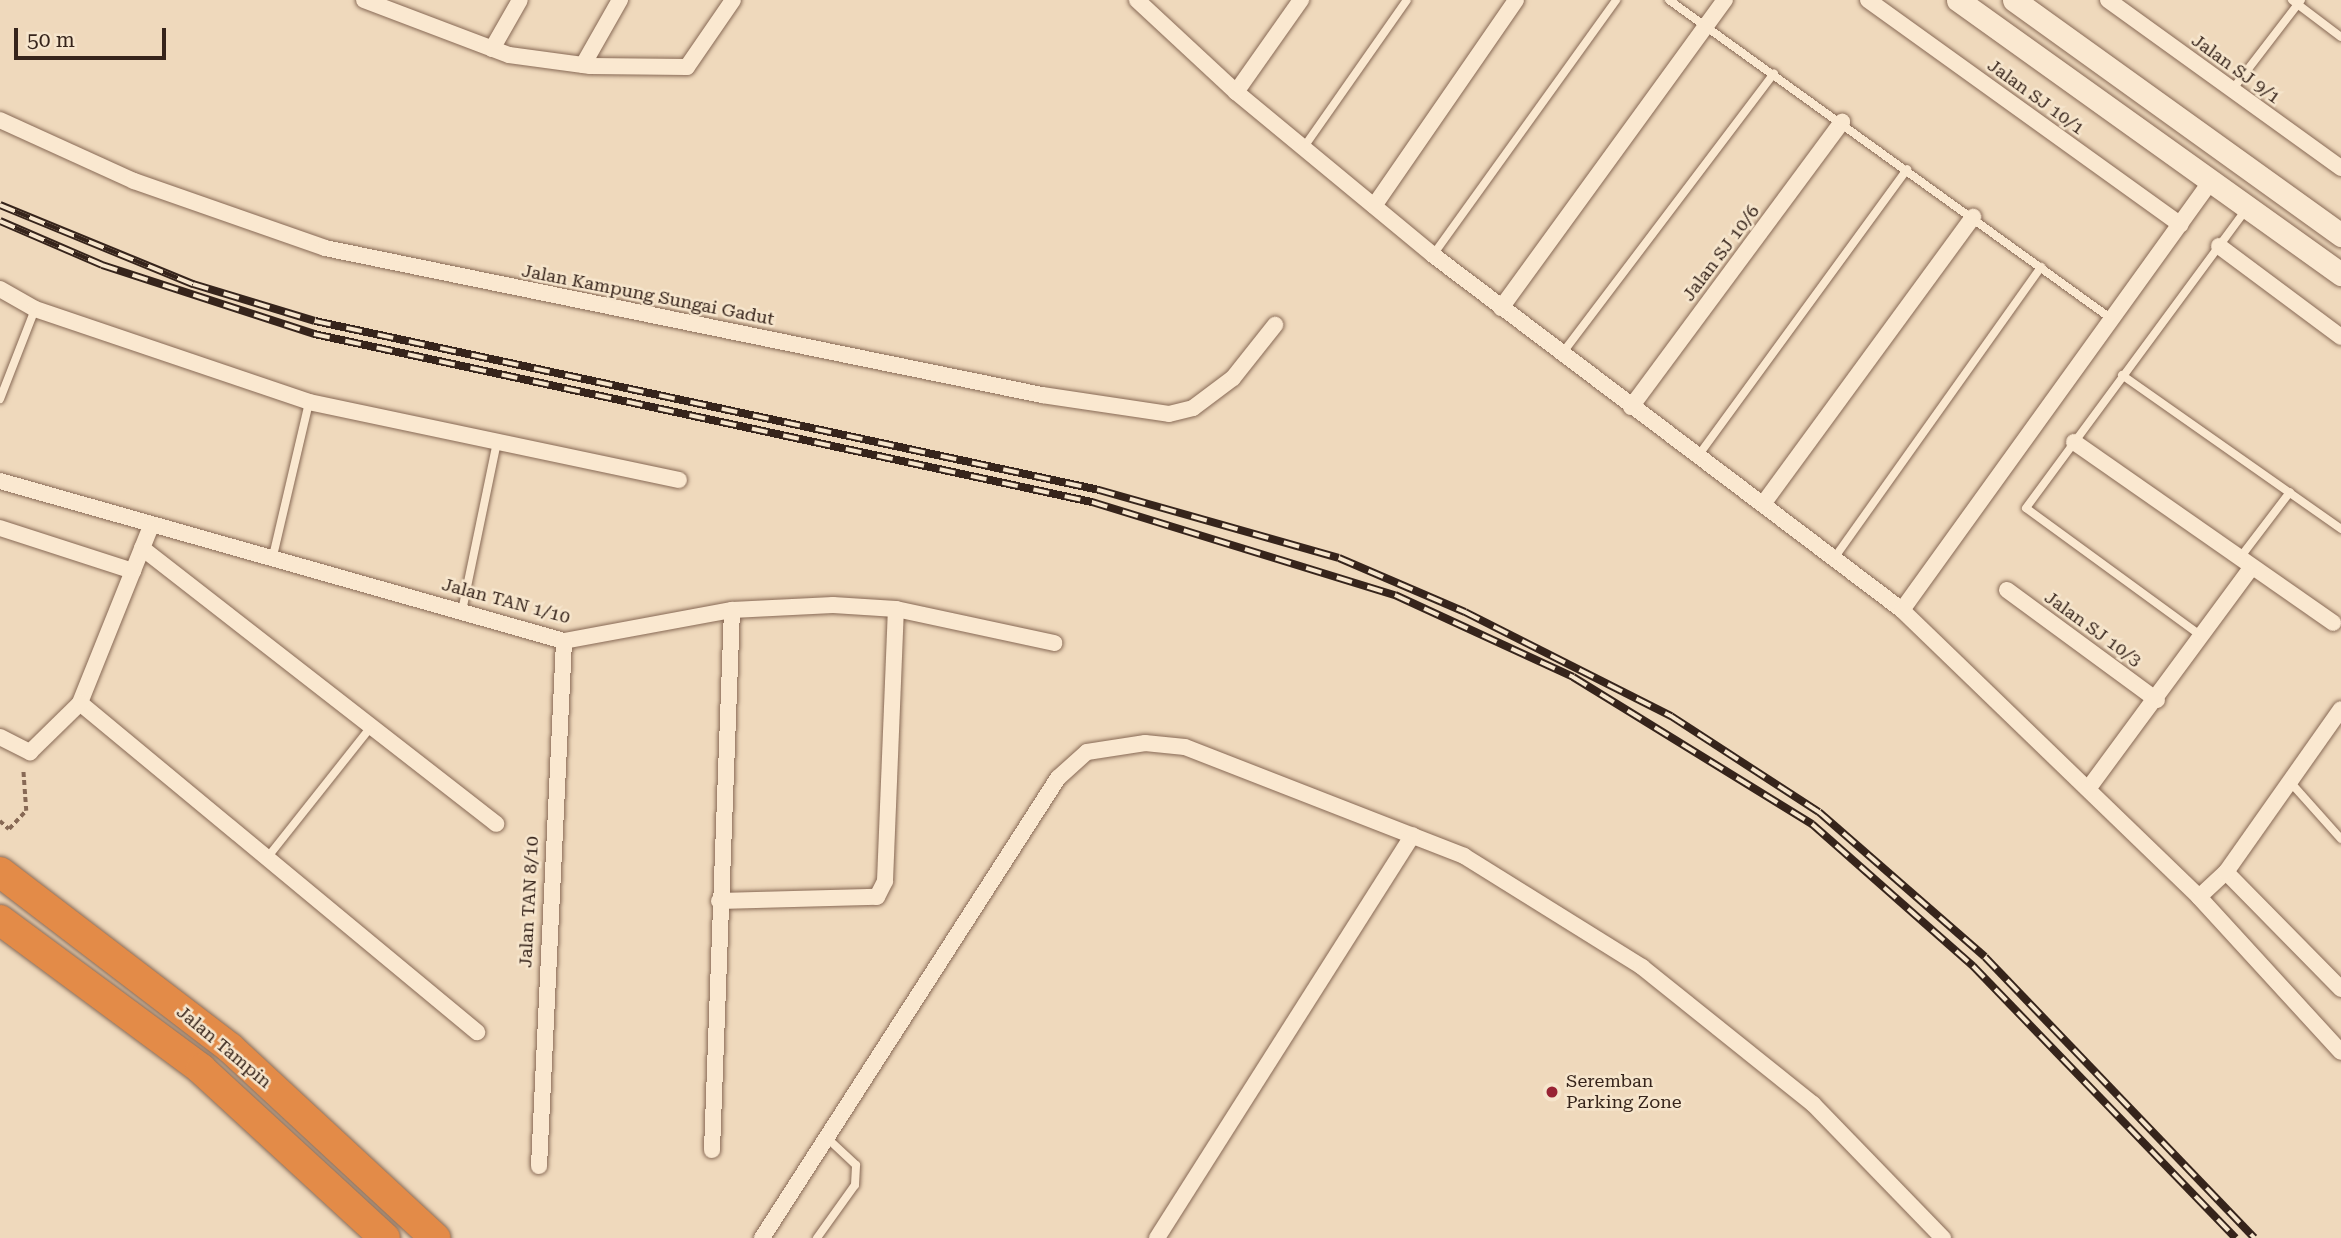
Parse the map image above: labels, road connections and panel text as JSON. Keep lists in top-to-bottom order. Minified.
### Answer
{"streets":{"highway":["Jalan Tampin"],"street":["Jalan SJ 9/1","Jalan SJ 10/1","Jalan SJ 10/6","Jalan Kampung Sungai Gadut","Jalan TAN 1/10","Jalan SJ 10/3","Jalan TAN 8/10"]},"crossings":[["Jalan TAN 1/10","Jalan TAN 8/10"]],"places":["Seremban Parking Zone"],"scale_bar":"50 m"}
